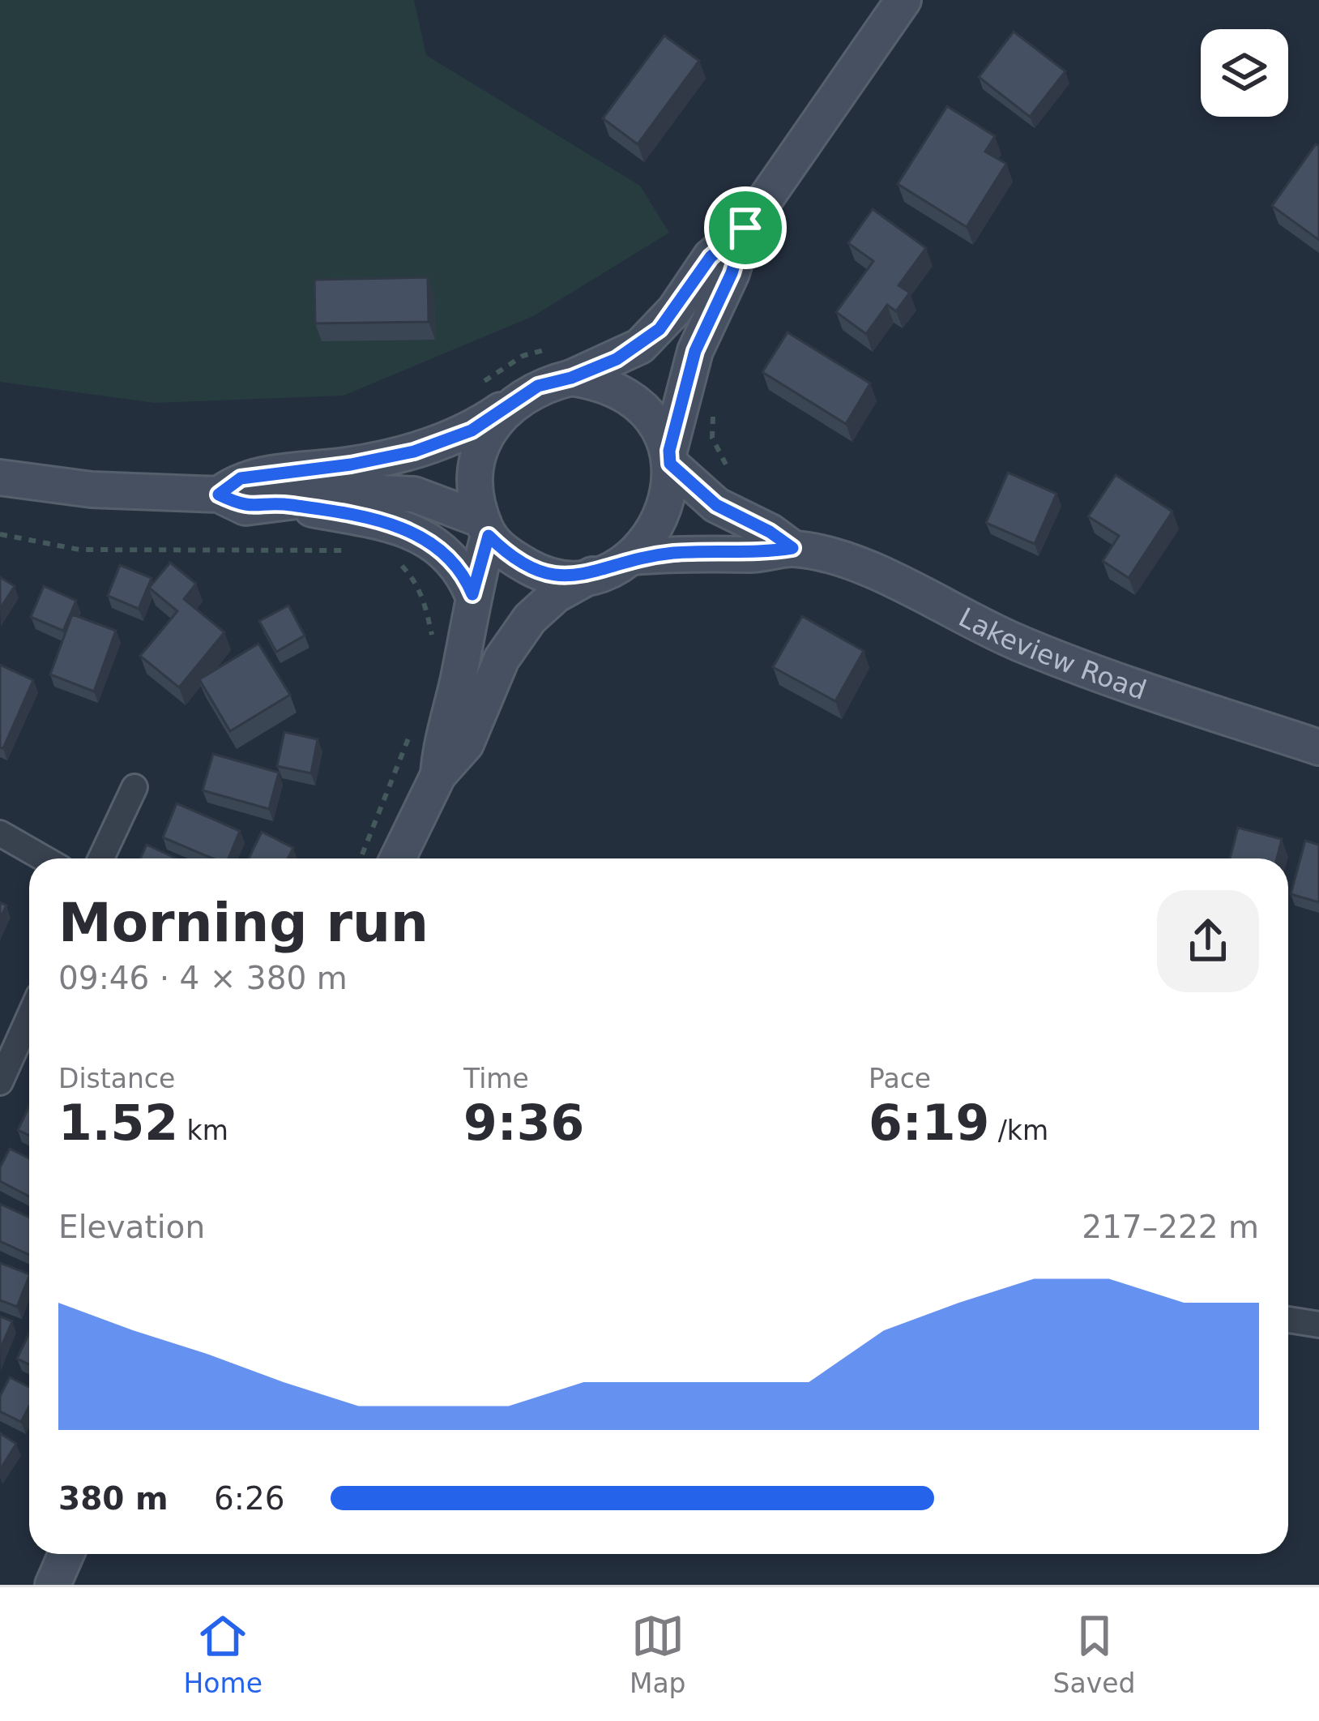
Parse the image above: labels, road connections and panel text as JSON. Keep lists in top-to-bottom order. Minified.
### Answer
{"streets":{"main road":["Lakeview Road"]},"page":{"heading":["Morning run","09:46 · 4 × 380 m"],"stats":[["Distance","1.52 km"],["Time","9:36"],["Pace","6:19 /km"]],"chart":["Elevation","217–222 m"],"list":[{"name":"380 m","note":"6:26"}],"tabs":["Home","Map","Saved"]}}
